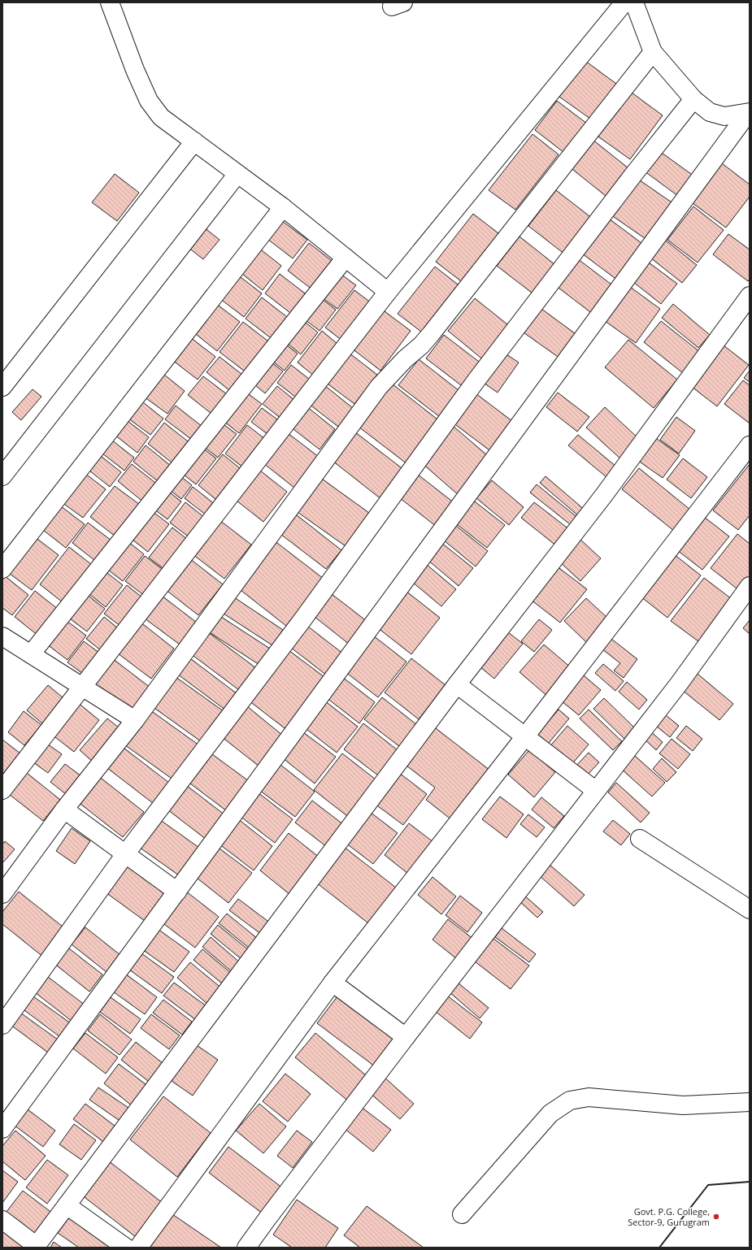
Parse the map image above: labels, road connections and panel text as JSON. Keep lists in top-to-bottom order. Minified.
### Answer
{"places":["Govt. P.G. College, Sector-9, Gurugram"]}
